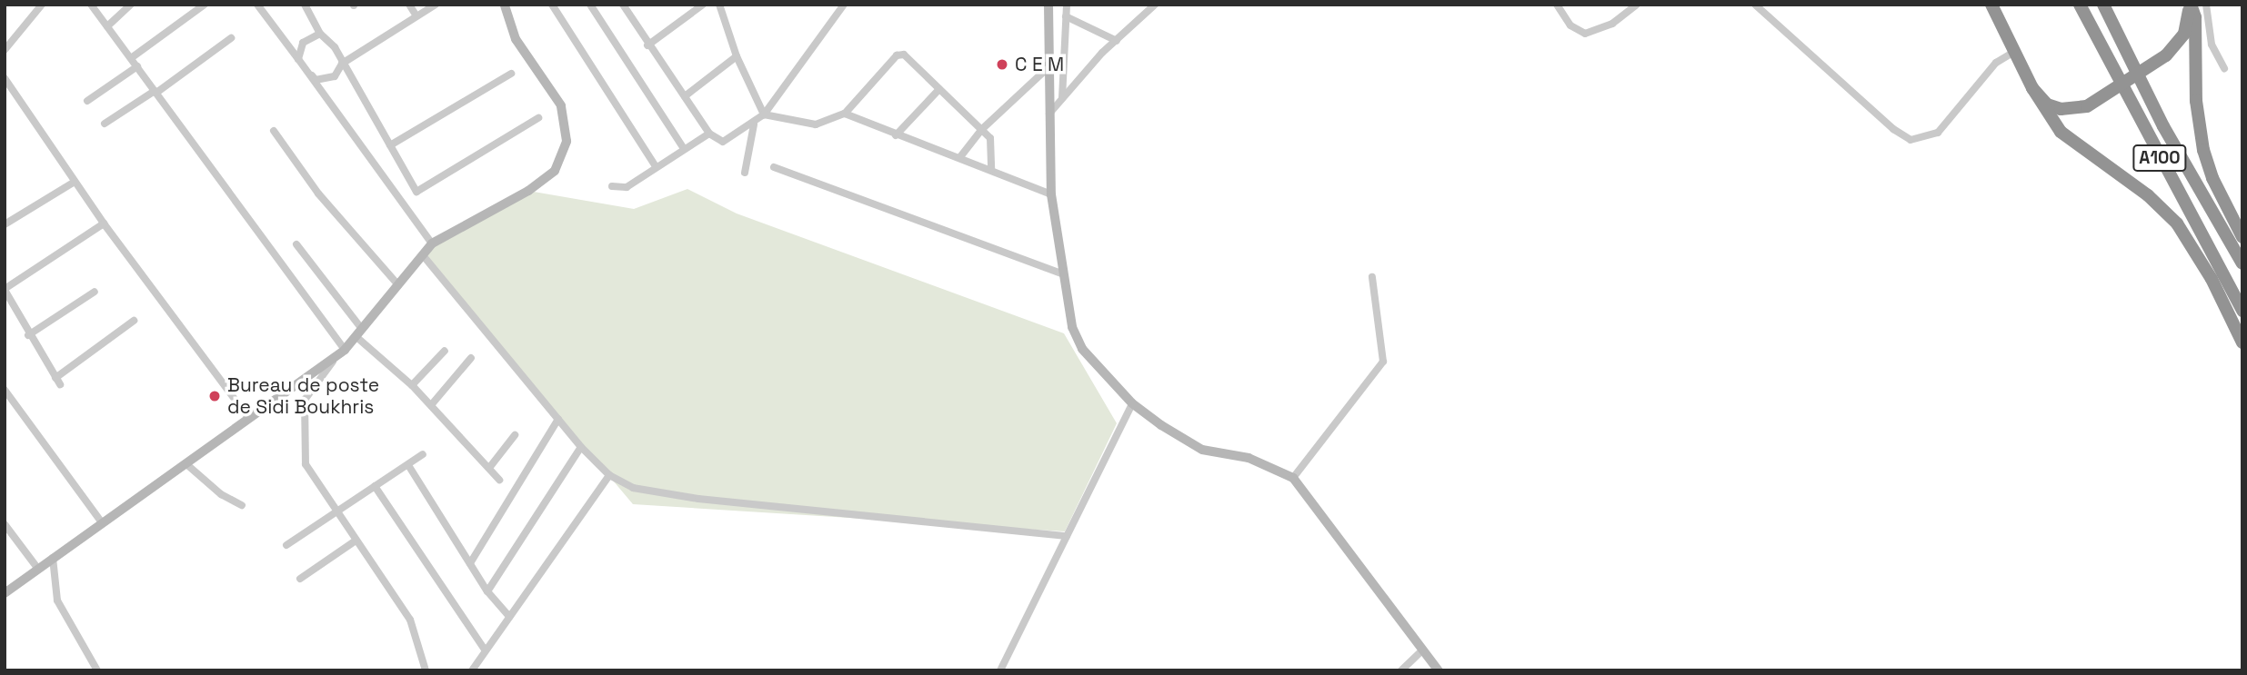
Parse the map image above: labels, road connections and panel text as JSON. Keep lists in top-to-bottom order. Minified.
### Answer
{"streets":{"highway":["A100"]},"places":["C E M","Bureau de poste de Sidi Boukhris"]}
